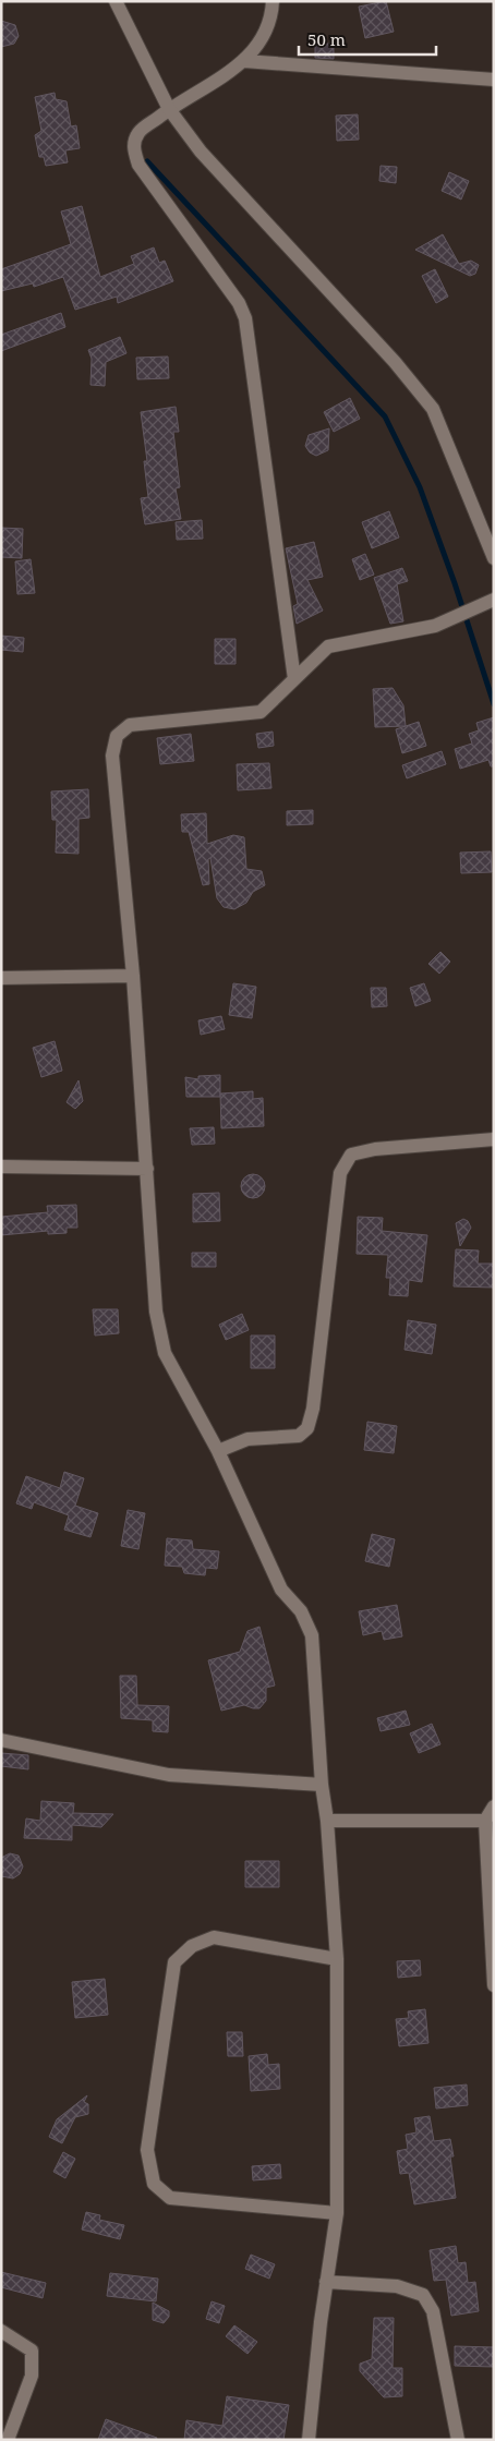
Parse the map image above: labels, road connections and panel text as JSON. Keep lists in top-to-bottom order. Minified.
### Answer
{"scale_bar":"50 m"}
